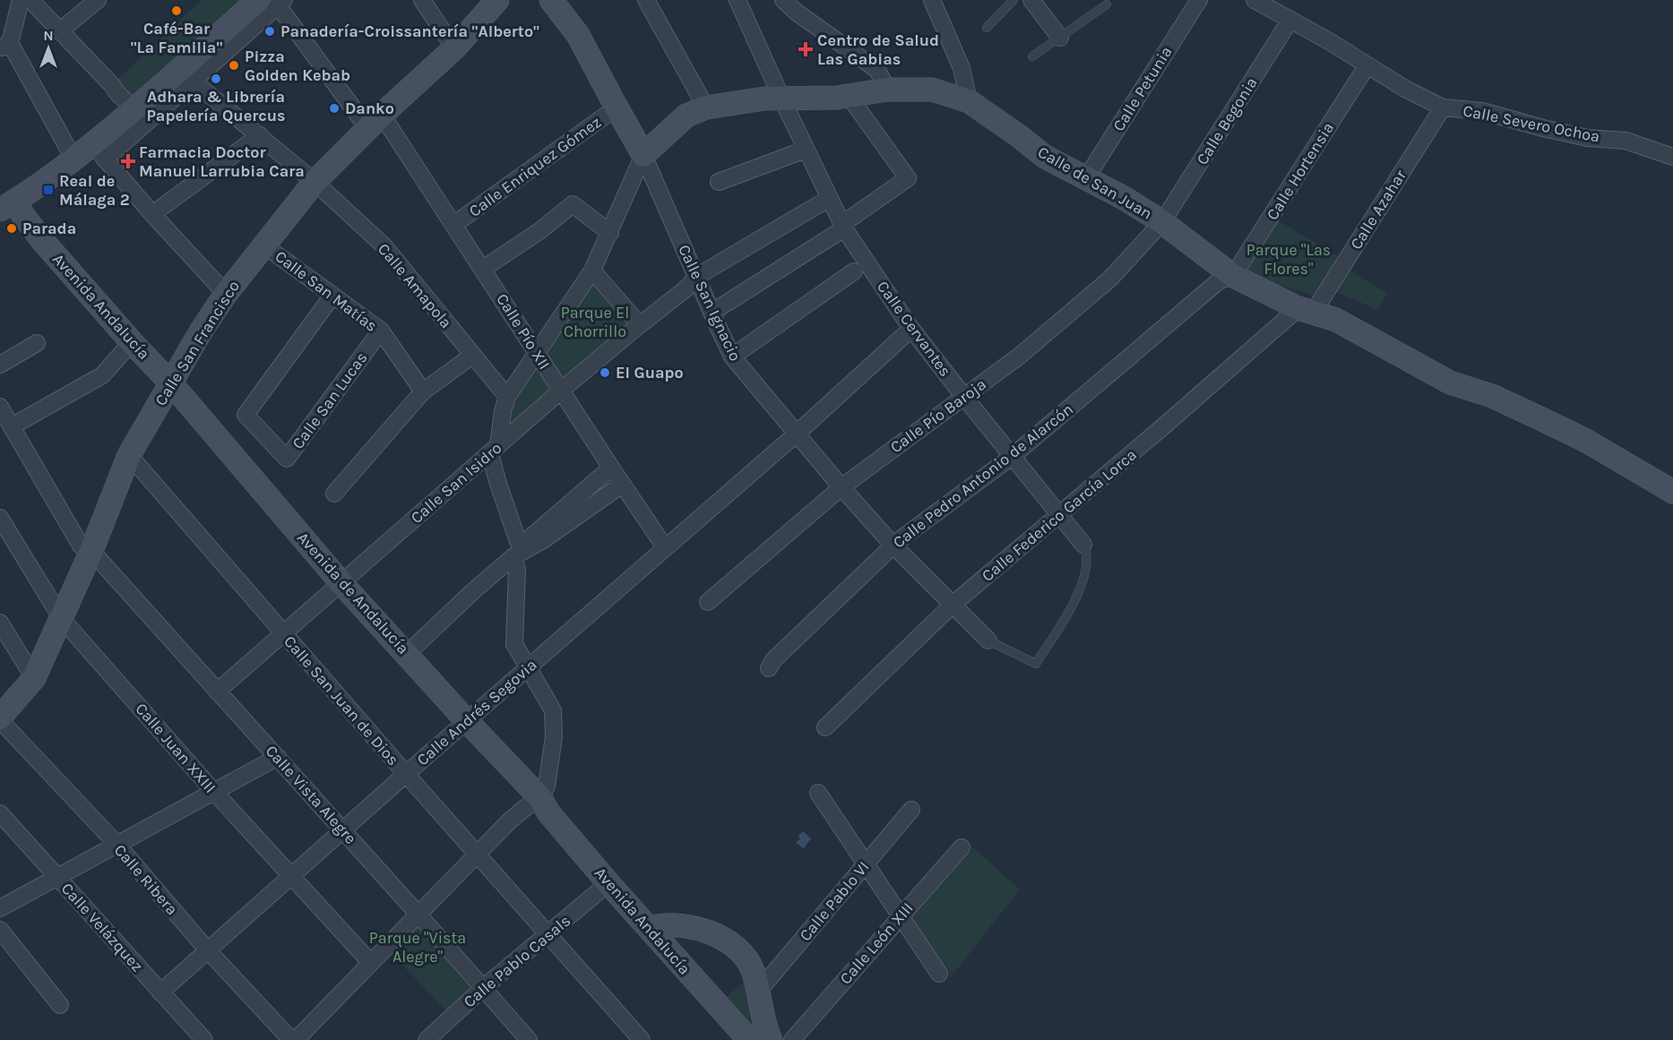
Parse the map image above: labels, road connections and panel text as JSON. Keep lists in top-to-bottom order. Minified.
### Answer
{"streets":{"street":["Calle Petunia","Calle Begonia","Calle Severo Ochoa","Calle Enriquez Gómez","Calle Hortensia","Calle de San Juan","Calle Azahar","Calle Amapola","Calle San Matías","Calle San Ignacio","Avenida Andalucía","Calle Cervantes","Calle Pío XII","Calle San Francisco","Calle San Lucas","Calle Pío Baroja","Calle Pedro Antonio de Alarcón","Calle San Isidro","Calle Federico García Lorca","Avenida de Andalucía","Calle San Juan de Dios","Calle Andrés Segovia","Calle Juan XXIII","Calle Vista Alegre","Calle Ribera","Calle Pablo VI","Calle Velázquez","Calle León XIII","Calle Pablo Casals"]},"crossings":[["Calle Petunia","Calle de San Juan"],["Calle Begonia","Calle Severo Ochoa"],["Calle Begonia","Calle de San Juan"],["Calle Begonia","Calle Pío Baroja"],["Calle Severo Ochoa","Calle Hortensia"],["Calle Severo Ochoa","Calle Azahar"],["Calle Enriquez Gómez","Calle San Ignacio"],["Calle Enriquez Gómez","Calle Pío XII"],["Calle Hortensia","Calle de San Juan"],["Calle Hortensia","Calle Pedro Antonio de Alarcón"],["Calle de San Juan","Calle Azahar"],["Calle de San Juan","Calle San Ignacio"],["Calle de San Juan","Calle Cervantes"],["Calle de San Juan","Calle Pío Baroja"],["Calle de San Juan","Calle Pedro Antonio de Alarcón"],["Calle de San Juan","Calle Federico García Lorca"],["Calle Azahar","Calle Federico García Lorca"],["Calle Amapola","Calle San Francisco"],["Calle San Matías","Calle San Francisco"],["Calle San Matías","Calle San Lucas"],["Calle San Ignacio","Calle Pío Baroja"],["Calle San Ignacio","Calle Pedro Antonio de Alarcón"],["Calle San Ignacio","Calle San Isidro"],["Calle San Ignacio","Calle Federico García Lorca"],["Calle San Ignacio","Calle Andrés Segovia"],["Avenida Andalucía","Calle San Francisco"],["Avenida Andalucía","Avenida de Andalucía"],["Avenida Andalucía","Calle Pablo Casals"],["Calle Cervantes","Calle Pío Baroja"],["Calle Cervantes","Calle Pedro Antonio de Alarcón"],["Calle Cervantes","Calle San Isidro"],["Calle Cervantes","Calle Federico García Lorca"],["Calle Cervantes","Calle Andrés Segovia"],["Calle Pío XII","Calle San Francisco"],["Calle Pío XII","Calle San Isidro"],["Calle Pío XII","Calle Andrés Segovia"],["Calle San Francisco","Avenida de Andalucía"],["Calle San Francisco","Calle San Juan de Dios"],["Calle San Francisco","Calle Juan XXIII"],["Calle San Francisco","Calle Vista Alegre"],["Calle San Francisco","Calle Ribera"],["Calle San Isidro","Avenida de Andalucía"],["Calle San Isidro","Calle San Juan de Dios"],["Calle San Isidro","Calle Vista Alegre"],["Avenida de Andalucía","Calle Andrés Segovia"],["Calle San Juan de Dios","Calle Andrés Segovia"],["Calle San Juan de Dios","Calle Pablo Casals"],["Calle Andrés Segovia","Calle Juan XXIII"],["Calle Andrés Segovia","Calle Vista Alegre"],["Calle Andrés Segovia","Calle Ribera"],["Calle Andrés Segovia","Calle Velázquez"],["Calle Vista Alegre","Calle Pablo Casals"]],"parks":["Parque \"Las Flores\"","Parque El Chorrillo","Parque \"Vista Alegre\""],"places":{"other":["Café-Bar \"La Familia\"","Panadería-Croissantería \"Alberto\"","Pizza Golden Kebab","Adhara & Librería Papelería Quercus","Danko","Parada","El Guapo"],"health":["Centro de Salud Las Gabias","Farmacia Doctor Manuel Larrubia Cara"],"transit":["Real de Málaga 2"]},"north":"top"}
